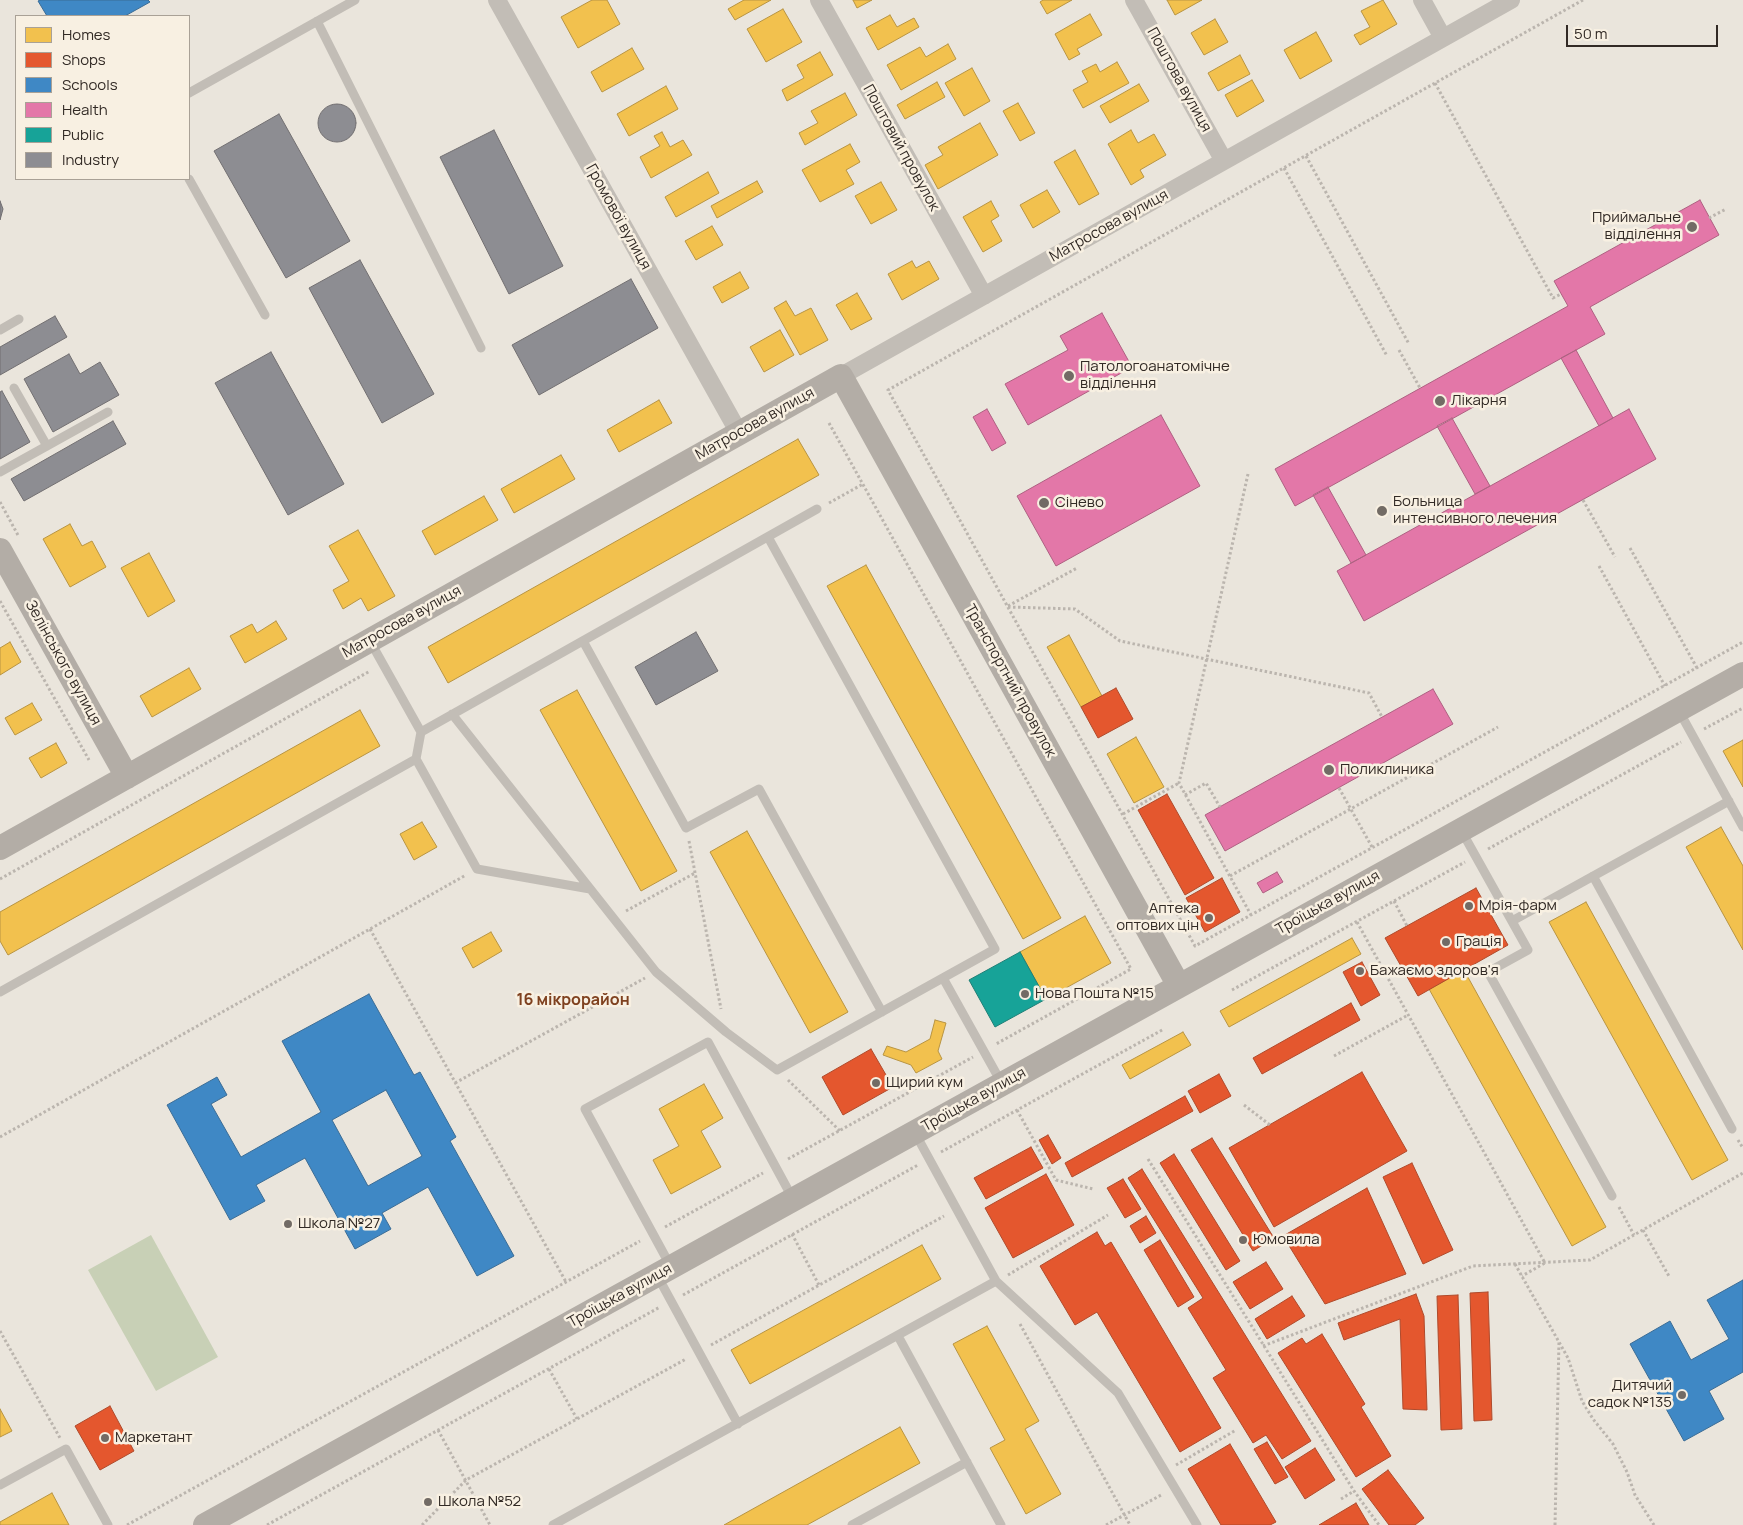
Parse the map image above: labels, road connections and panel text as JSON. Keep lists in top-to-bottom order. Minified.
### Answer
{"streets":{"street":["Поштова вулиця","Поштовий провулок","Громової вулиця","Матросова вулиця","Зелінського вулиця","Транспортний провулок","Троїцька вулиця"]},"crossings":[["Поштова вулиця","Матросова вулиця"],["Поштовий провулок","Матросова вулиця"],["Громової вулиця","Матросова вулиця"],["Матросова вулиця","Зелінського вулиця"],["Матросова вулиця","Транспортний провулок"],["Транспортний провулок","Троїцька вулиця"]],"districts":["16 мікрорайон"],"places":["Приймальне відділення","Патологоанатомічне відділення","Лікарня","Сінево","Больница интенсивного лечения","Поликлиника","Мрія-фарм","Аптека оптових цін","Грація","Бажаємо здоров'я","Нова Пошта №15","Щирий кум","Школа №27","Юмовила","Дитячий садок №135","Маркетант","Школа №52"],"legend":["Homes","Shops","Schools","Health","Public","Industry"],"scale_bar":"50 m"}
